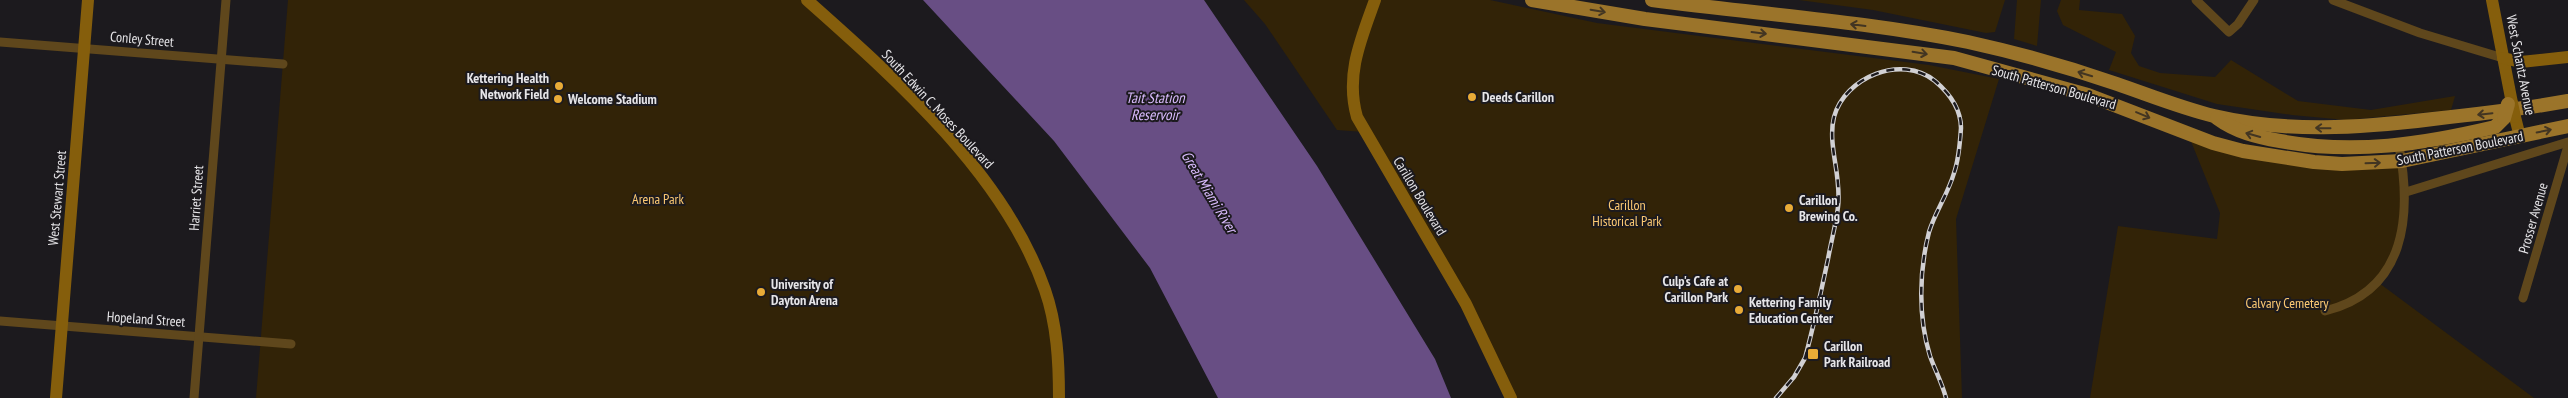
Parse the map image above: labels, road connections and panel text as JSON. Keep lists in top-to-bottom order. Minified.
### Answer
{"streets":{"main road":["West Schantz Avenue","South Patterson Boulevard","South Edwin C. Moses Boulevard","Carillon Boulevard","West Stewart Street"],"street":["Conley Street","Harriet Street","Prosser Avenue","Hopeland Street"]},"crossings":[["Conley Street","West Stewart Street"],["Conley Street","Harriet Street"],["West Schantz Avenue","South Patterson Boulevard"],["West Stewart Street","Hopeland Street"],["Harriet Street","Hopeland Street"]],"water":["Tait Station Reservoir","Great Miami River"],"parks":["Arena Park","Carillon Historical Park","Calvary Cemetery"],"places":{"other":["Kettering Health Network Field","Deeds Carillon","Welcome Stadium","Carillon Brewing Co.","Culp's Cafe at Carillon Park","University of Dayton Arena","Kettering Family Education Center"],"transit":["Carillon Park Railroad"]}}
